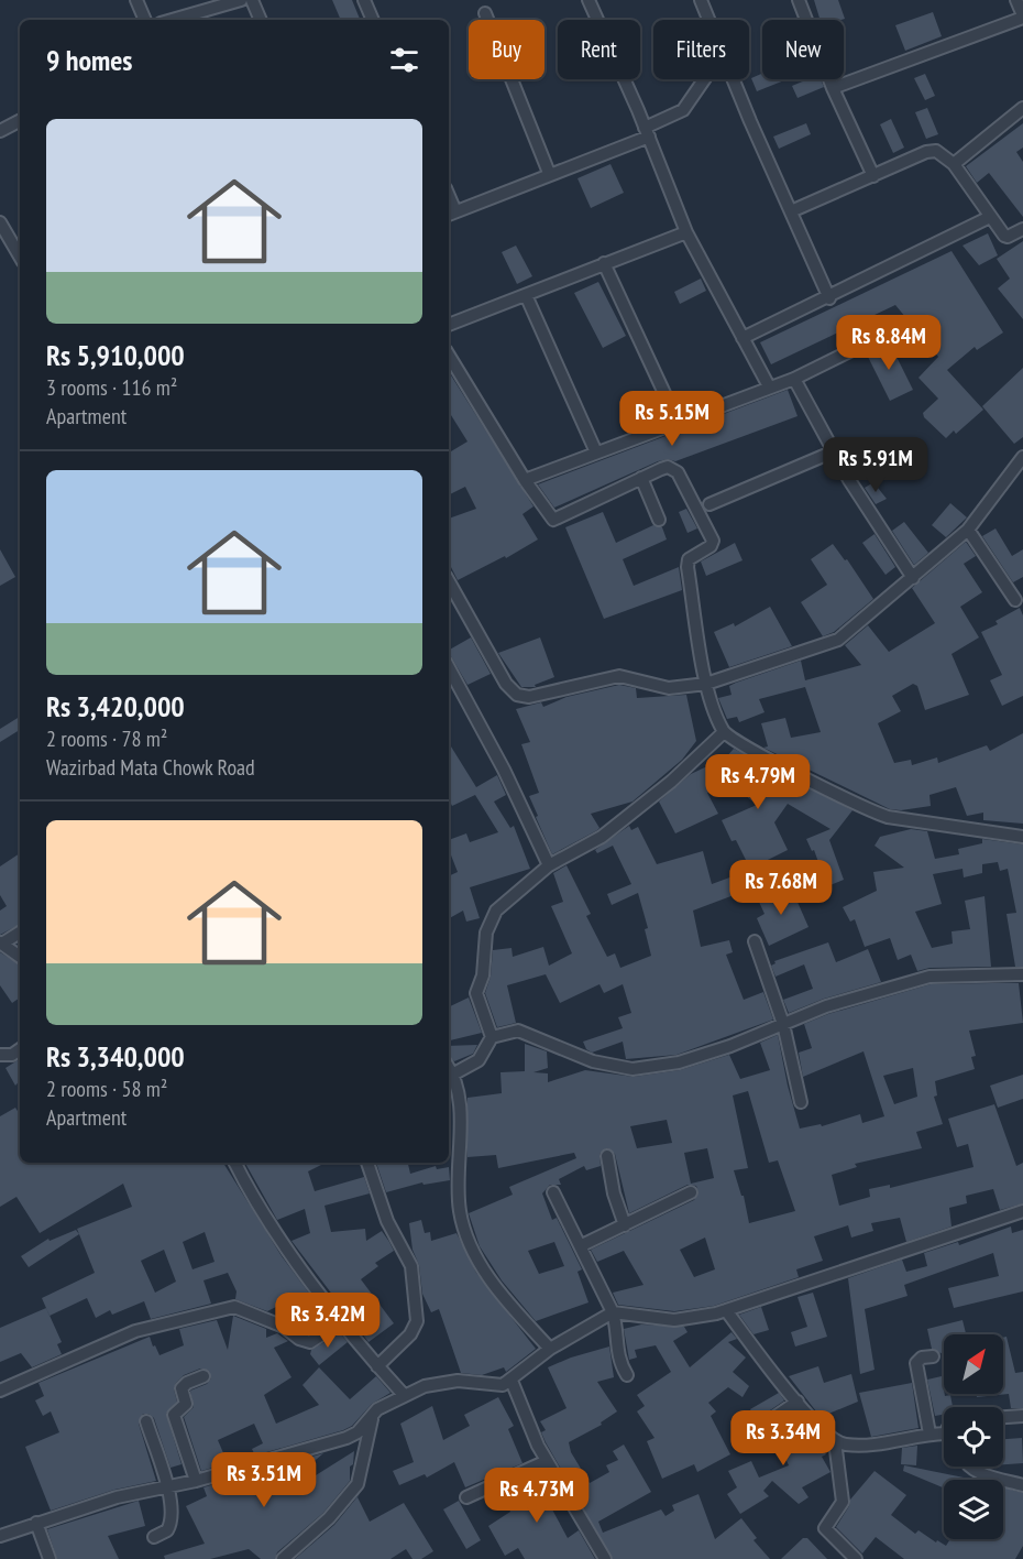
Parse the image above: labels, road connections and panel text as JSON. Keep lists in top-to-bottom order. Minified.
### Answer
{"north":"top right","page":{"chip":["Buy","Rent","Filters","New"],"heading":"9 homes","list":[{"name":"Rs 5,910,000","note":"3 rooms · 116 m² · Apartment"},{"name":"Rs 3,420,000","note":"2 rooms · 78 m² · Wazirbad Mata Chowk Road"},{"name":"Rs 3,340,000","note":"2 rooms · 58 m² · Apartment"}],"price":["Rs 8.84M","Rs 5.15M","Rs 5.91M","Rs 4.79M","Rs 7.68M","Rs 3.42M","Rs 3.34M","Rs 3.51M","Rs 4.73M"]}}
